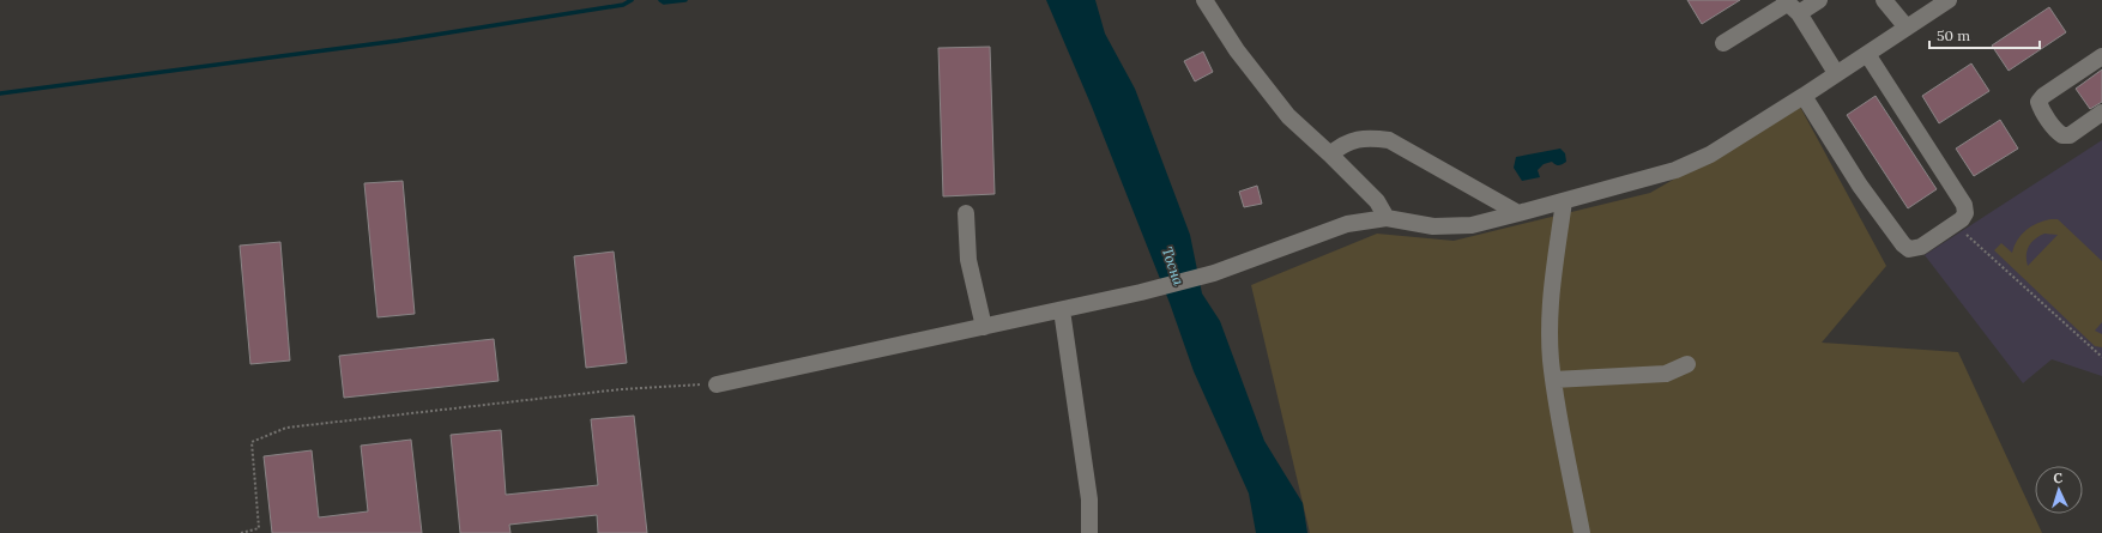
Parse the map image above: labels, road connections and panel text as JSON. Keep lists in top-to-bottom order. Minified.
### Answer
{"water":["Тосна"],"scale_bar":"50 m","north":"top"}
